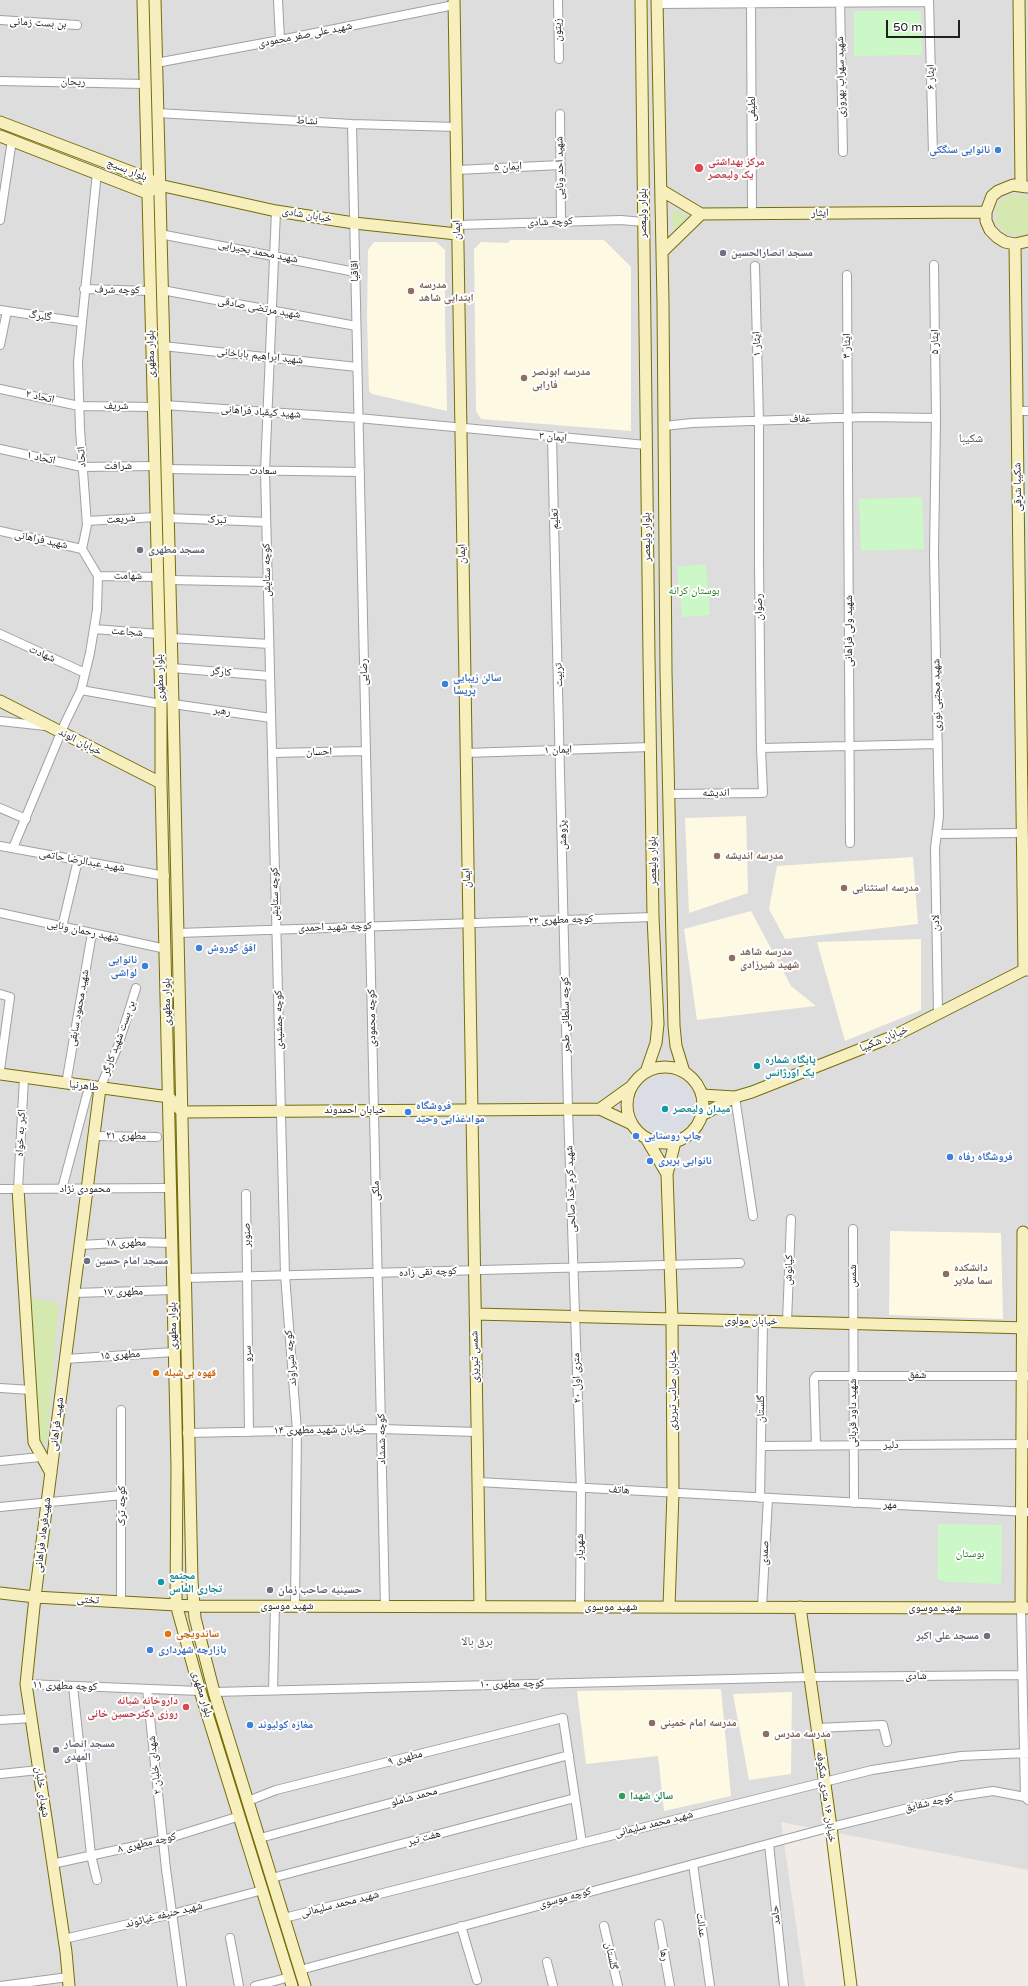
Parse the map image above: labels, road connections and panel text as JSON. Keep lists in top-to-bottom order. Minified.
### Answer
{"streets":{"main road":["بلوار بسیج","بلوار ولیعصر","ایثار","خیابان شادی","ایمان","بلوار مطهری","شکیبا شرقی","شهید فراهانی","خیابان الوند","خیابان شکیبا","طاهرنیا","خیابان احمدوند","خیابان مولوی","شمس تبریزی","خیابان صائب تبریزی","شهیدفرهاد فراهانی","تختی","شهید موسوی","شهدای خلبان","خیابان ۱۶ متری شکوفه"],"street":["بن بست زمانی","زیتون","شهید علی صفر محمودی","شهید سهراب بهروزی","ایثار ۶","ریحان","لطیفی","نشاط","ایمان ۵","شهید احد ونایی","کوچه شادی","شهید محمد بحیرایی","اقاقیا","کوچه شرف","شهید مرتضی صادقی","گلبرگ","ایثار ۵","ایثار ۱","ایثار ۳","شهید ابراهیم باباخانی","اتحاد ۲","شریف","شهید کیقباد فراهانی","عفاف","ایمان ۳","اتحاد","اتحاد ۱","شرافت","سعادت","شریعت","تعلیم","تبرک","کوچه ستایش","شهامت","رضوان","شهید ولی فراهانی","شجاعت","شهادت","کارگر","رضایی","تربیت","شهید مجتبی نوری","رهبر","ایمان ۱","احسان","اندیشه","پژوهش","شهید عبدالرضا حاتمی","کوچه مطهری ۲۲","لادن","کوچه شهید احمدی","شهید رحمان ونایی","شهید محمود سابقی","کوچه سلطانی طجر","کوچه محمودی","کوچه جمشیدی","بن بست شهید کارگر","اکبر به خواه","مطهری ۲۱","محمودی نژاد","شهید کرم خدا صالحی","ملکی","صنوبر","مطهری ۱۸","کیانوش","کوچه نقی زاده","شمس","مطهری ۱۷","سرو","مطهری ۱۵","کوچه شیراوند","شفق","۲۰ متری اول","گلستان","شهید داود قربانی","خیابان شهید مطهری ۱۴","کوچه شمشاد","دلیر","هاتف","مهر","کوچه ترک","شهریار","صمدی","شادی","کوچه مطهری ۱۰","کوچه مطهری ۱۱","مطهری ۹","شهدای خلبان ۲","محمد شاملو","کوچه شقایق","شهید محمد سلیمانی","هفت تیر","کوچه مطهری ۸","کوچه موسوی","شهید حنیفه غیاثوند","حامد","عدالت","رها"]},"crossings":[["شهید علی صفر محمودی","ایمان"],["شهید علی صفر محمودی","بلوار مطهری"],["ریحان","بلوار مطهری"],["لطیفی","ایثار"],["نشاط","ایمان"],["نشاط","اقاقیا"],["نشاط","بلوار مطهری"],["ایمان ۵","شهید احد ونایی"],["ایمان ۵","ایمان"],["شهید احد ونایی","کوچه شادی"],["بلوار بسیج","خیابان شادی"],["بلوار بسیج","بلوار مطهری"],["بلوار بسیج","اتحاد"],["بلوار ولیعصر","کوچه شادی"],["بلوار ولیعصر","عفاف"],["بلوار ولیعصر","ایمان ۳"],["بلوار ولیعصر","ایمان ۱"],["بلوار ولیعصر","اندیشه"],["بلوار ولیعصر","کوچه مطهری ۲۲"],["خیابان شادی","کوچه شادی"],["خیابان شادی","ایمان"],["خیابان شادی","اقاقیا"],["خیابان شادی","بلوار مطهری"],["خیابان شادی","کوچه ستایش"],["کوچه شادی","ایمان"],["ایمان","شهید کیقباد فراهانی"],["ایمان","ایمان ۳"],["ایمان","ایمان ۱"],["ایمان","کوچه مطهری ۲۲"],["ایمان","کوچه شهید احمدی"],["ایمان","خیابان احمدوند"],["ایمان","شمس تبریزی"],["شهید محمد بحیرایی","اقاقیا"],["شهید محمد بحیرایی","بلوار مطهری"],["شهید محمد بحیرایی","کوچه ستایش"],["اقاقیا","شهید مرتضی صادقی"],["اقاقیا","شهید ابراهیم باباخانی"],["اقاقیا","شهید کیقباد فراهانی"],["اقاقیا","رضایی"],["کوچه شرف","بلوار مطهری"],["کوچه شرف","اتحاد"],["شهید مرتضی صادقی","بلوار مطهری"],["شهید مرتضی صادقی","کوچه ستایش"],["گلبرگ","اتحاد"],["ایثار ۵","عفاف"],["ایثار ۵","شهید مجتبی نوری"],["ایثار ۱","عفاف"],["ایثار ۱","رضوان"],["ایثار ۳","عفاف"],["ایثار ۳","شهید ولی فراهانی"],["بلوار مطهری","شهید ابراهیم باباخانی"],["بلوار مطهری","شریف"],["بلوار مطهری","شهید کیقباد فراهانی"],["بلوار مطهری","شرافت"],["بلوار مطهری","سعادت"],["بلوار مطهری","شریعت"],["بلوار مطهری","تبرک"],["بلوار مطهری","شهامت"],["بلوار مطهری","شجاعت"],["بلوار مطهری","کارگر"],["بلوار مطهری","رهبر"],["بلوار مطهری","خیابان الوند"],["بلوار مطهری","شهید عبدالرضا حاتمی"],["بلوار مطهری","کوچه شهید احمدی"],["بلوار مطهری","شهید رحمان ونایی"],["بلوار مطهری","طاهرنیا"],["بلوار مطهری","خیابان احمدوند"],["بلوار مطهری","محمودی نژاد"],["بلوار مطهری","مطهری ۱۸"],["بلوار مطهری","کوچه نقی زاده"],["بلوار مطهری","مطهری ۱۷"],["بلوار مطهری","مطهری ۱۵"],["بلوار مطهری","خیابان شهید مطهری ۱۴"],["بلوار مطهری","تختی"],["بلوار مطهری","شهید موسوی"],["بلوار مطهری","کوچه مطهری ۱۰"],["بلوار مطهری","کوچه مطهری ۱۱"],["بلوار مطهری","مطهری ۹"],["بلوار مطهری","محمد شاملو"],["بلوار مطهری","شهید محمد سلیمانی"],["بلوار مطهری","هفت تیر"],["بلوار مطهری","کوچه مطهری ۸"],["بلوار مطهری","کوچه موسوی"],["بلوار مطهری","شهید حنیفه غیاثوند"],["شهید ابراهیم باباخانی","کوچه ستایش"],["اتحاد ۲","شریف"],["اتحاد ۲","اتحاد"],["شریف","اتحاد"],["شهید کیقباد فراهانی","ایمان ۳"],["شهید کیقباد فراهانی","کوچه ستایش"],["شهید کیقباد فراهانی","رضایی"],["عفاف","رضوان"],["عفاف","شهید ولی فراهانی"],["ایمان ۳","تعلیم"],["اتحاد","اتحاد ۱"],["اتحاد","شرافت"],["اتحاد","شریعت"],["اتحاد","شهید فراهانی"],["اتحاد ۱","شرافت"],["سعادت","کوچه ستایش"],["سعادت","رضایی"],["شکیبا شرقی","خیابان شکیبا"],["تعلیم","تربیت"],["تبرک","کوچه ستایش"],["شهید فراهانی","بن بست شهید کارگر"],["شهید فراهانی","طاهرنیا"],["شهید فراهانی","اکبر به خواه"],["شهید فراهانی","مطهری ۲۱"],["شهید فراهانی","محمودی نژاد"],["شهید فراهانی","مطهری ۱۸"],["شهید فراهانی","مطهری ۱۷"],["شهید فراهانی","مطهری ۱۵"],["شهید فراهانی","شهیدفرهاد فراهانی"],["کوچه ستایش","کارگر"],["کوچه ستایش","رهبر"],["کوچه ستایش","احسان"],["کوچه ستایش","کوچه شهید احمدی"],["کوچه ستایش","کوچه جمشیدی"],["رضوان","اندیشه"],["رضایی","احسان"],["رضایی","کوچه شهید احمدی"],["رضایی","کوچه محمودی"],["تربیت","ایمان ۱"],["تربیت","پژوهش"],["شهید مجتبی نوری","لادن"],["ایمان ۱","پژوهش"],["پژوهش","کوچه مطهری ۲۲"],["پژوهش","کوچه سلطانی طجر"],["کوچه مطهری ۲۲","کوچه شهید احمدی"],["کوچه مطهری ۲۲","کوچه سلطانی طجر"],["لادن","خیابان شکیبا"],["کوچه شهید احمدی","کوچه محمودی"],["کوچه شهید احمدی","کوچه جمشیدی"],["شهید رحمان ونایی","شهید محمود سابقی"],["شهید محمود سابقی","طاهرنیا"],["کوچه سلطانی طجر","خیابان احمدوند"],["کوچه سلطانی طجر","شهید کرم خدا صالحی"],["کوچه محمودی","خیابان احمدوند"],["کوچه محمودی","ملکی"],["کوچه جمشیدی","خیابان احمدوند"],["کوچه جمشیدی","کوچه شیراوند"],["بن بست شهید کارگر","طاهرنیا"],["بن بست شهید کارگر","محمودی نژاد"],["طاهرنیا","اکبر به خواه"],["خیابان احمدوند","شهید کرم خدا صالحی"],["خیابان احمدوند","ملکی"],["خیابان احمدوند","شمس تبریزی"],["خیابان احمدوند","کوچه شیراوند"],["اکبر به خواه","محمودی نژاد"],["شهید کرم خدا صالحی","کوچه نقی زاده"],["شهید کرم خدا صالحی","۲۰ متری اول"],["ملکی","کوچه نقی زاده"],["ملکی","کوچه شمشاد"],["صنوبر","کوچه نقی زاده"],["صنوبر","سرو"],["کیانوش","خیابان مولوی"],["کوچه نقی زاده","سرو"],["کوچه نقی زاده","شمس تبریزی"],["کوچه نقی زاده","کوچه شیراوند"],["کوچه نقی زاده","۲۰ متری اول"],["کوچه نقی زاده","خیابان صائب تبریزی"],["کوچه نقی زاده","کوچه شمشاد"],["شمس","خیابان مولوی"],["شمس","شهید داود قربانی"],["خیابان مولوی","شمس تبریزی"],["خیابان مولوی","۲۰ متری اول"],["خیابان مولوی","خیابان صائب تبریزی"],["خیابان مولوی","گلستان"],["خیابان مولوی","شهید داود قربانی"],["سرو","خیابان شهید مطهری ۱۴"],["شمس تبریزی","خیابان شهید مطهری ۱۴"],["شمس تبریزی","هاتف"],["شمس تبریزی","شهید موسوی"],["کوچه شیراوند","خیابان شهید مطهری ۱۴"],["کوچه شیراوند","شهید موسوی"],["شفق","شهید داود قربانی"],["شفق","دلیر"],["۲۰ متری اول","هاتف"],["۲۰ متری اول","شهریار"],["خیابان صائب تبریزی","هاتف"],["خیابان صائب تبریزی","شهید موسوی"],["گلستان","دلیر"],["گلستان","هاتف"],["گلستان","مهر"],["شهید داود قربانی","دلیر"],["شهید داود قربانی","مهر"],["خیابان شهید مطهری ۱۴","کوچه شمشاد"],["کوچه شمشاد","شهید موسوی"],["هاتف","مهر"],["هاتف","شهریار"],["مهر","صمدی"],["کوچه ترک","تختی"],["شهیدفرهاد فراهانی","تختی"],["شهیدفرهاد فراهانی","شهدای خلبان"],["شهریار","شهید موسوی"],["صمدی","شهید موسوی"],["تختی","شهید موسوی"],["تختی","شهدای خلبان"],["شهید موسوی","خیابان ۱۶ متری شکوفه"],["شادی","کوچه مطهری ۱۰"],["شادی","خیابان ۱۶ متری شکوفه"],["کوچه مطهری ۱۰","خیابان ۱۶ متری شکوفه"],["کوچه مطهری ۱۱","شهدای خلبان ۲"],["کوچه مطهری ۱۱","شهدای خلبان"],["مطهری ۹","محمد شاملو"],["شهدای خلبان ۲","کوچه مطهری ۸"],["شهدای خلبان ۲","شهید حنیفه غیاثوند"],["شهدای خلبان","کوچه مطهری ۸"],["شهدای خلبان","شهید حنیفه غیاثوند"],["خیابان ۱۶ متری شکوفه","کوچه شقایق"],["خیابان ۱۶ متری شکوفه","شهید محمد سلیمانی"],["خیابان ۱۶ متری شکوفه","کوچه موسوی"],["کوچه شقایق","کوچه موسوی"],["کوچه موسوی","حامد"],["کوچه موسوی","عدالت"]],"districts":["شکیبا","برق بالا"],"parks":["بوستان کرانه","بوستان"],"places":["نانوایی سنگکی","مرکز بهداشتی یک ولیعصر","مسجد انصارالحسین","مدرسه ابتدایی شاهد","مدرسه ابونصر فارابی","مسجد مطهری","سالن زیبایی پریسا","مدرسه اندیشه","مدرسه استثنایی","افق کوروش","مدرسه شاهد شهید شیرزادی","نانوایی لواشی","پایگاه شماره یک اورژانس","میدان ولیعصر","فروشگاه موادغذایی وحید","چاپ روستایی","فروشگاه رفاه","نانوایی بربری","مسجد امام حسین","دانشکده سما ملایر","قهوه بی‌شیله","مجتمع تجاری الماس","حسینیه صاحب زمان","ساندویچی","مسجد علی اکبر","بازارچه شهرداری","داروخانه شبانه روزی دکترحسین خانی","مدرسه امام خمینی","مغازه کولیوند","مدرسه مدرس","مسجد انصار المهدی","سالن شهدا"],"scale_bar":"50 m"}
